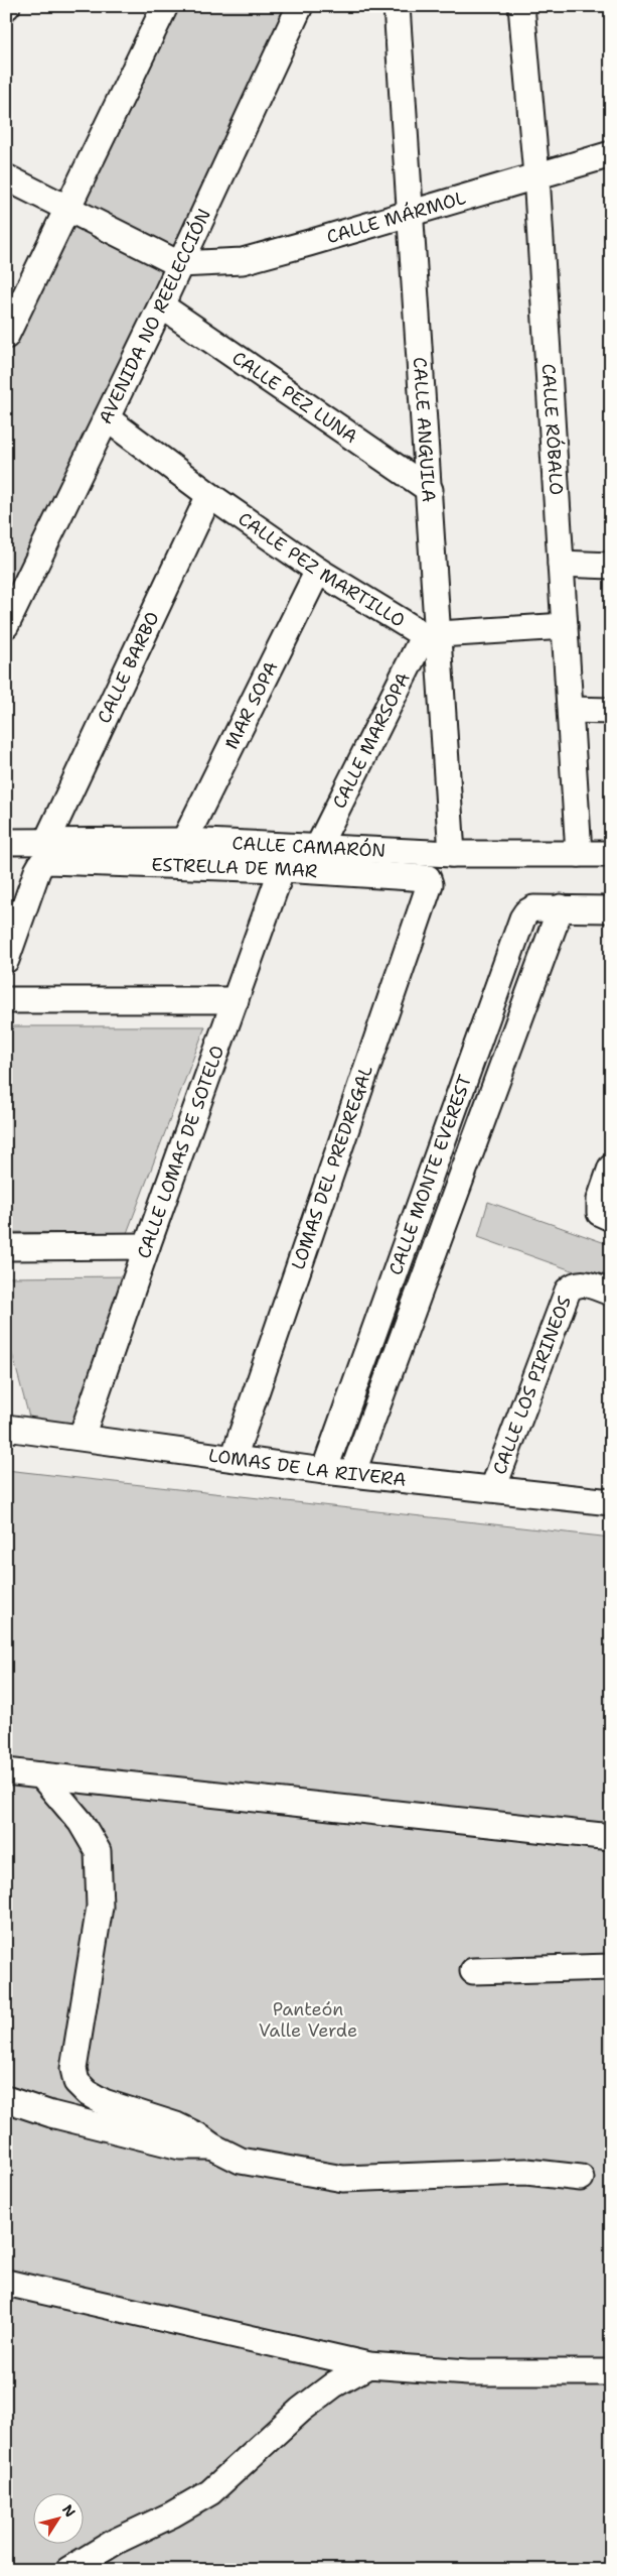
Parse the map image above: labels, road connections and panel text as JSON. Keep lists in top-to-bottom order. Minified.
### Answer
{"streets":{"street":["CALLE MÁRMOL","AVENIDA NO REELECCIÓN","CALLE PEZ LUNA","CALLE RÓBALO","CALLE ANGUILA","CALLE PEZ MARTILLO","CALLE BARBO","MAR SOPA","CALLE MARSOPA","CALLE CAMARÓN","ESTRELLA DE MAR","CALLE LOMAS DE SOTELO","LOMAS DEL PREDREGAL","CALLE MONTE EVEREST","CALLE LOS PIRINEOS","LOMAS DE LA RIVERA"]},"crossings":[["CALLE MÁRMOL","AVENIDA NO REELECCIÓN"],["CALLE MÁRMOL","CALLE RÓBALO"],["CALLE MÁRMOL","CALLE ANGUILA"],["AVENIDA NO REELECCIÓN","CALLE PEZ LUNA"],["AVENIDA NO REELECCIÓN","CALLE PEZ MARTILLO"],["CALLE PEZ LUNA","CALLE ANGUILA"],["CALLE RÓBALO","CALLE CAMARÓN"],["CALLE ANGUILA","CALLE PEZ MARTILLO"],["CALLE ANGUILA","CALLE MARSOPA"],["CALLE ANGUILA","CALLE CAMARÓN"],["CALLE PEZ MARTILLO","CALLE BARBO"],["CALLE PEZ MARTILLO","MAR SOPA"],["CALLE PEZ MARTILLO","CALLE MARSOPA"],["CALLE BARBO","CALLE CAMARÓN"],["MAR SOPA","CALLE CAMARÓN"],["CALLE MARSOPA","CALLE CAMARÓN"],["ESTRELLA DE MAR","CALLE LOMAS DE SOTELO"],["ESTRELLA DE MAR","LOMAS DEL PREDREGAL"],["CALLE LOMAS DE SOTELO","LOMAS DE LA RIVERA"],["LOMAS DEL PREDREGAL","LOMAS DE LA RIVERA"],["CALLE MONTE EVEREST","LOMAS DE LA RIVERA"],["CALLE LOS PIRINEOS","LOMAS DE LA RIVERA"]],"parks":["Panteón Valle Verde"],"north":"top right"}
